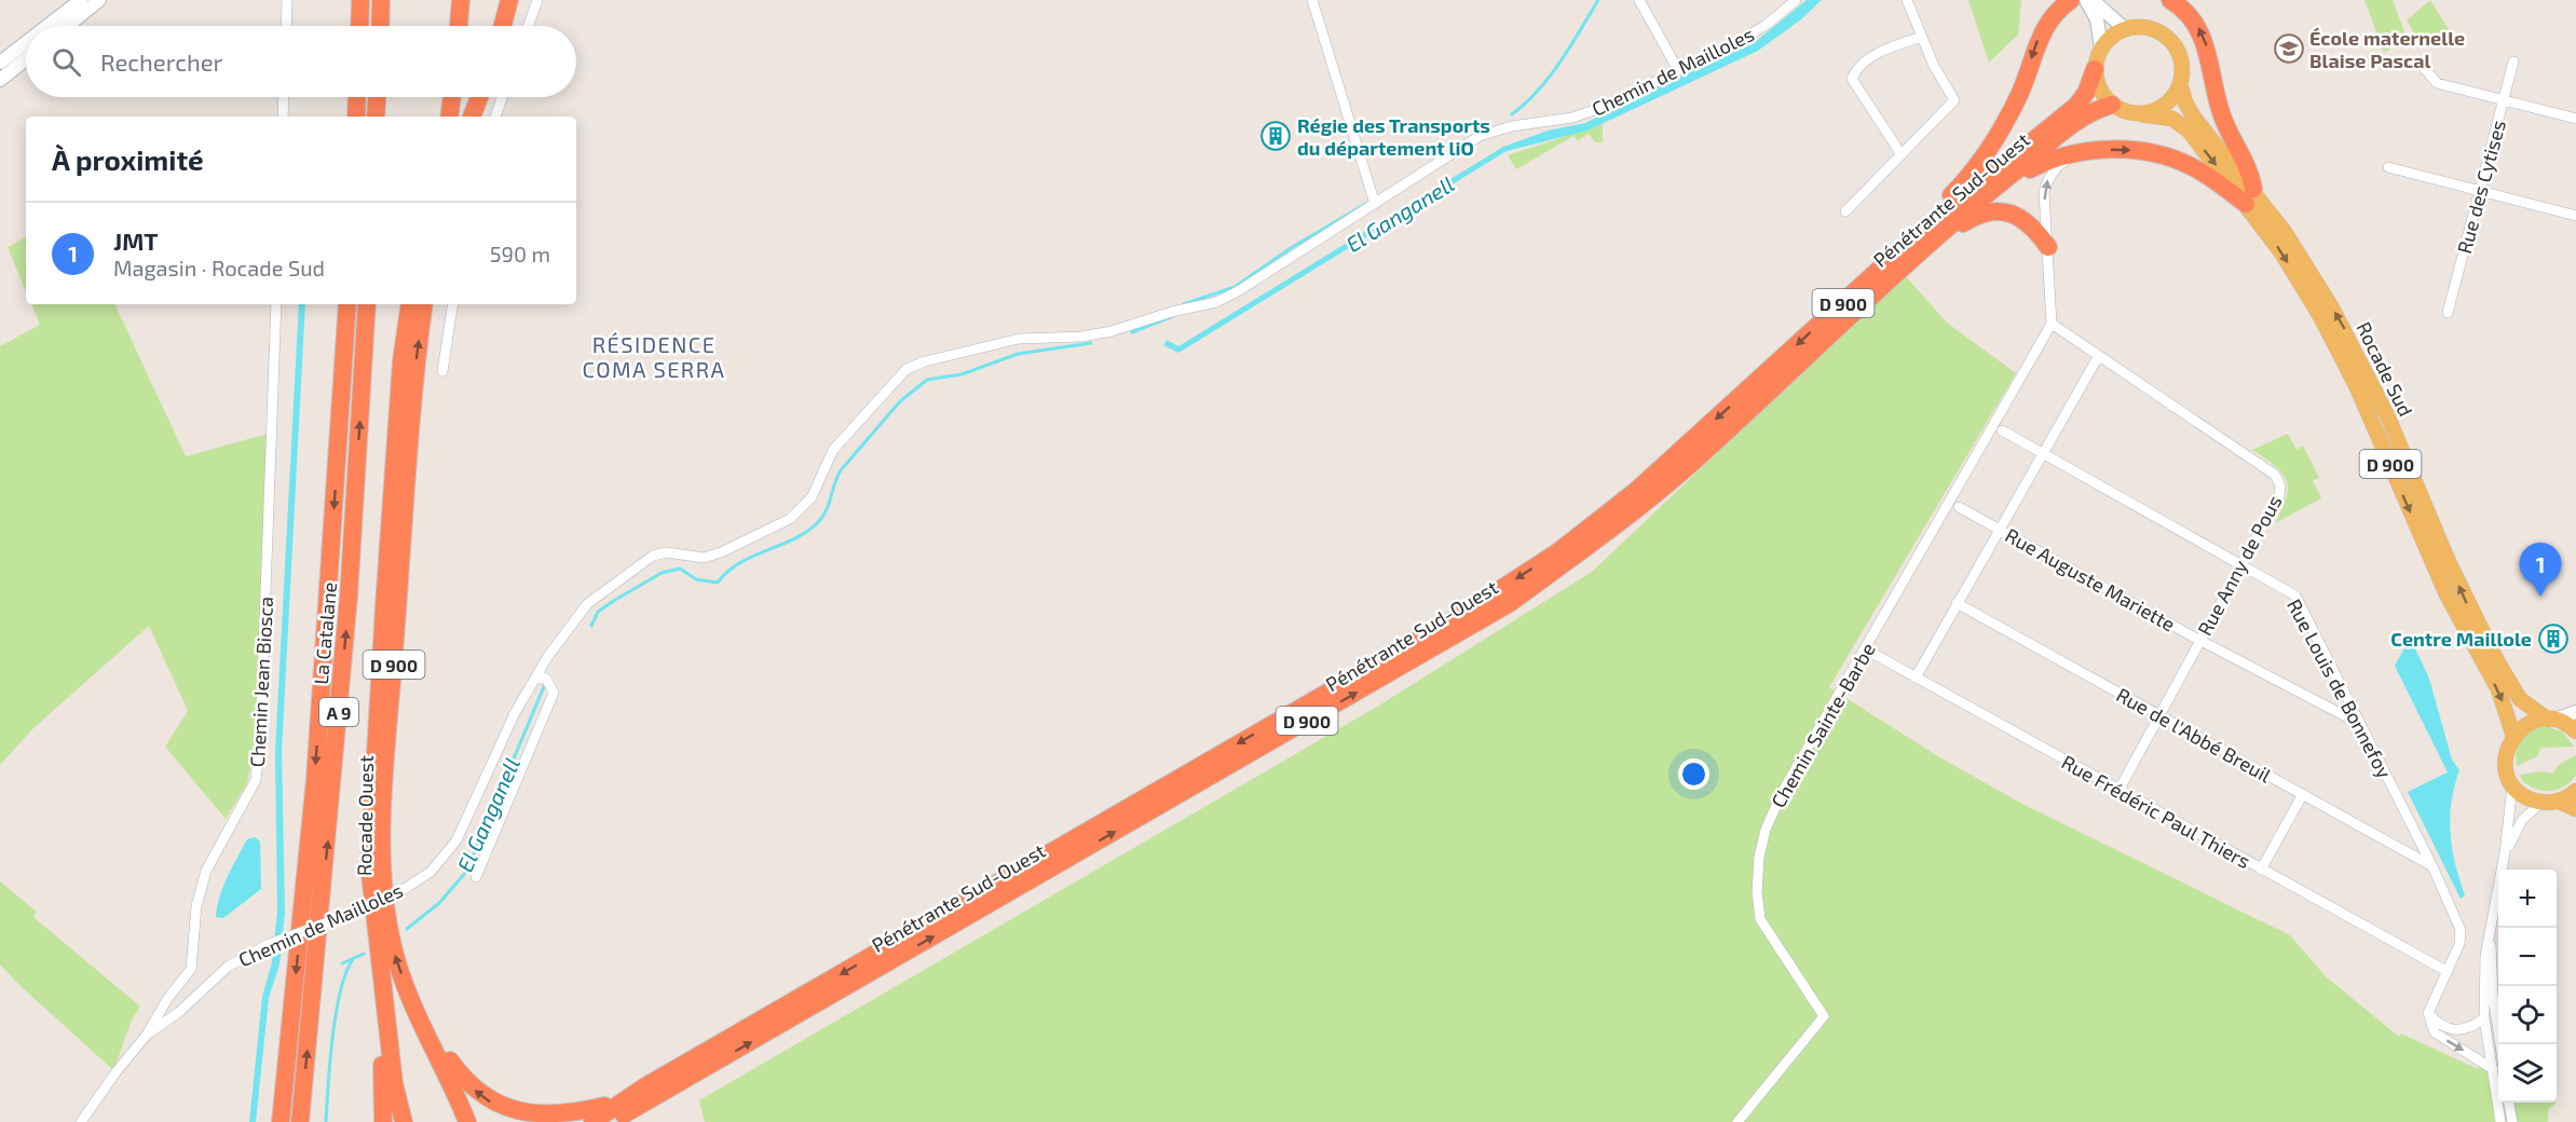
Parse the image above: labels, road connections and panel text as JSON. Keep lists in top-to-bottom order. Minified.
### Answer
{"streets":{"highway":["Pénétrante Sud-Ouest","D 900","La Catalane","A 9","Rocade Ouest"],"main road":["Rocade Sud"],"street":["Chemin de Mailloles","Rue des Cytises","Rue Anny de Pous","Rue Auguste Mariette","Chemin Jean Biosca","Rue Louis de Bonnefoy","Chemin Sainte-Barbe","Rue de l'Abbé Breuil","Rue Frédéric Paul Thiers"]},"crossings":[["Chemin de Mailloles","Chemin Jean Biosca"],["Pénétrante Sud-Ouest","D 900"],["D 900","Rocade Sud"],["Rue Anny de Pous","Rue Auguste Mariette"],["Rue Anny de Pous","Rue Louis de Bonnefoy"],["Rue Anny de Pous","Chemin Sainte-Barbe"],["Rue Anny de Pous","Rue de l'Abbé Breuil"],["Rue Anny de Pous","Rue Frédéric Paul Thiers"],["Rue Auguste Mariette","Rue Louis de Bonnefoy"],["Rue Louis de Bonnefoy","Rue de l'Abbé Breuil"],["Rue Louis de Bonnefoy","Rue Frédéric Paul Thiers"],["Chemin Sainte-Barbe","Rue Frédéric Paul Thiers"]],"districts":["RÉSIDENCE COMA SERRA"],"water":["El Ganganell"],"places":{"school or university":["École maternelle Blaise Pascal"],"building":["Régie des Transports du département liO","Centre Maillole"]},"page":{"search":"Rechercher","heading":"À proximité","list":[{"mark":"1","name":"JMT","note":"Magasin · Rocade Sud","value":"590 m"}],"pins":"1","map_buttons":["+","−"]}}
